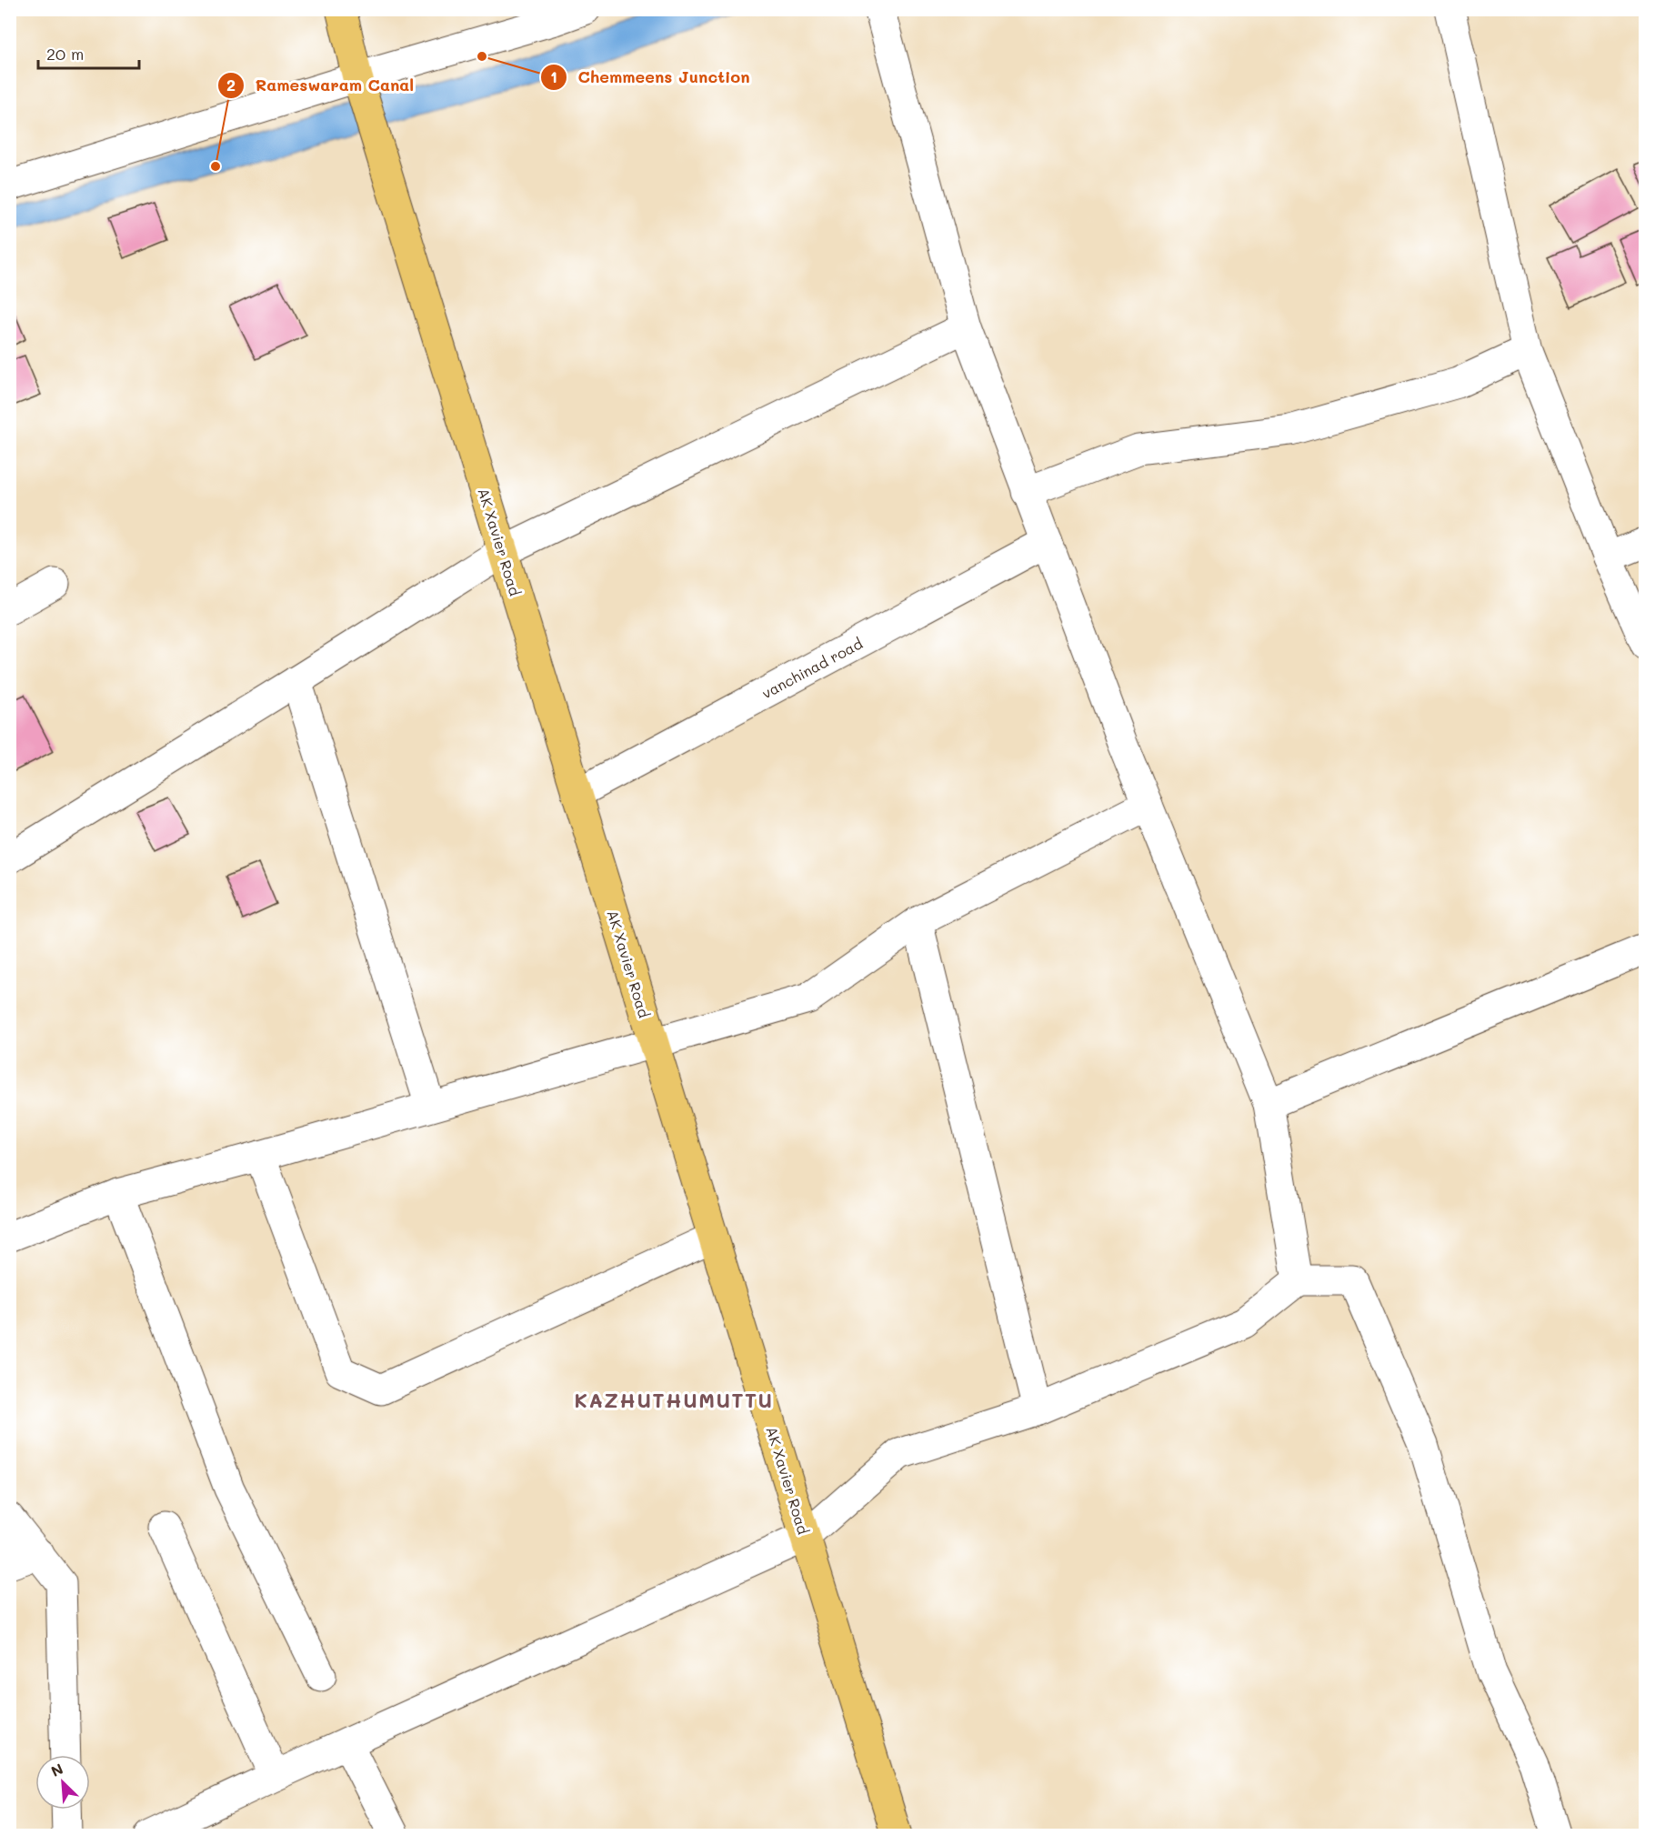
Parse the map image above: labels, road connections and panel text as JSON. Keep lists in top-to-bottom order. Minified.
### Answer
{"streets":{"main road":["AK Xavier Road"],"street":["vanchinad road"]},"crossings":[["AK Xavier Road","vanchinad road"]],"districts":["KAZHUTHUMUTTU"],"places":["Chemmeens Junction","Rameswaram Canal"],"scale_bar":"20 m","north":"top left"}
